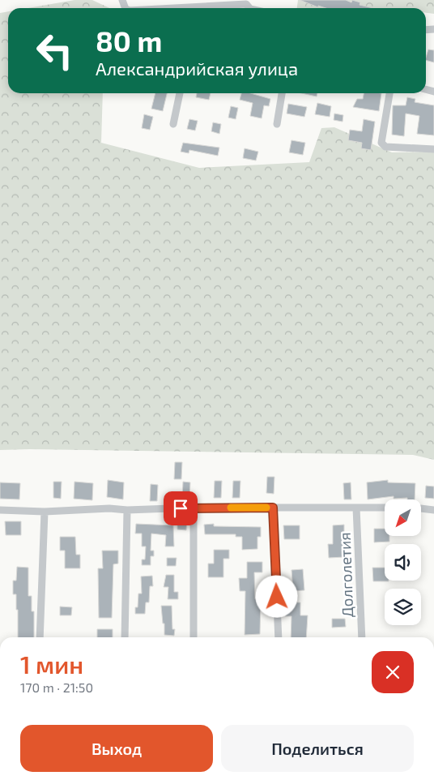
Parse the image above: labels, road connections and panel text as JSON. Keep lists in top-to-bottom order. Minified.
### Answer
{"streets":{"street":["Долголетия"]},"north":"bottom left","page":{"turn":["80 m","Александрийская улица"],"heading":["1 мин","170 m · 21:50"],"buttons":["Выход","Поделиться"]}}
